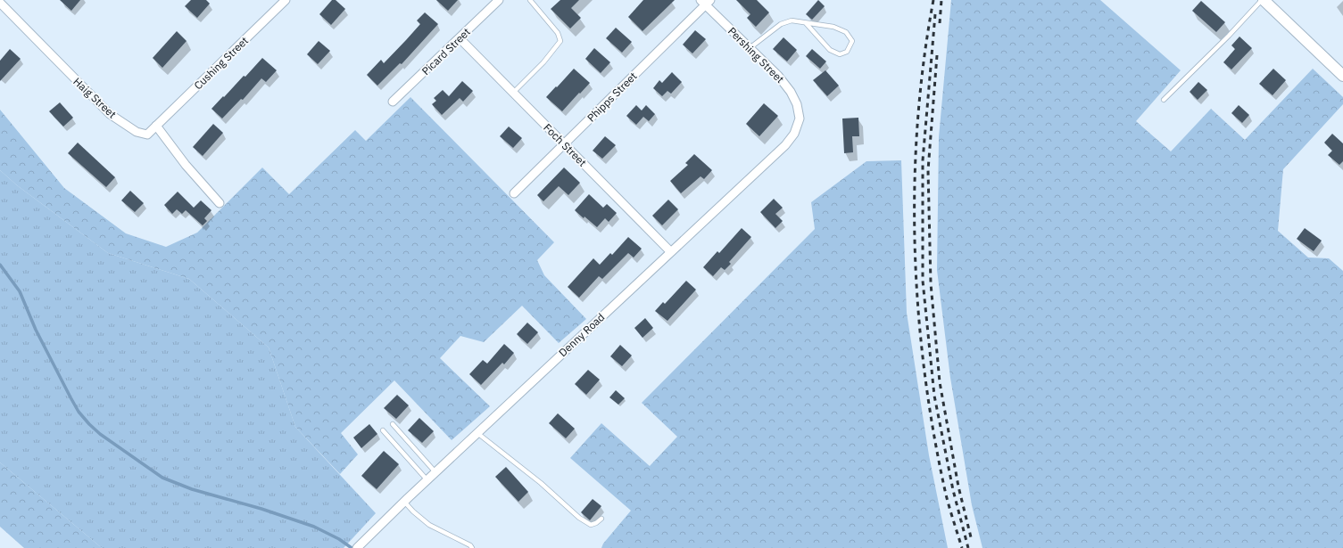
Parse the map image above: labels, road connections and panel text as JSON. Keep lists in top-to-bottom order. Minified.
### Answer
{"streets":{"street":["Picard Street","Pershing Street","Cushing Street","Phipps Street","Haig Street","Foch Street","Denny Road"]},"crossings":[["Picard Street","Foch Street"],["Pershing Street","Phipps Street"],["Pershing Street","Denny Road"],["Cushing Street","Haig Street"],["Phipps Street","Foch Street"],["Foch Street","Denny Road"]]}
